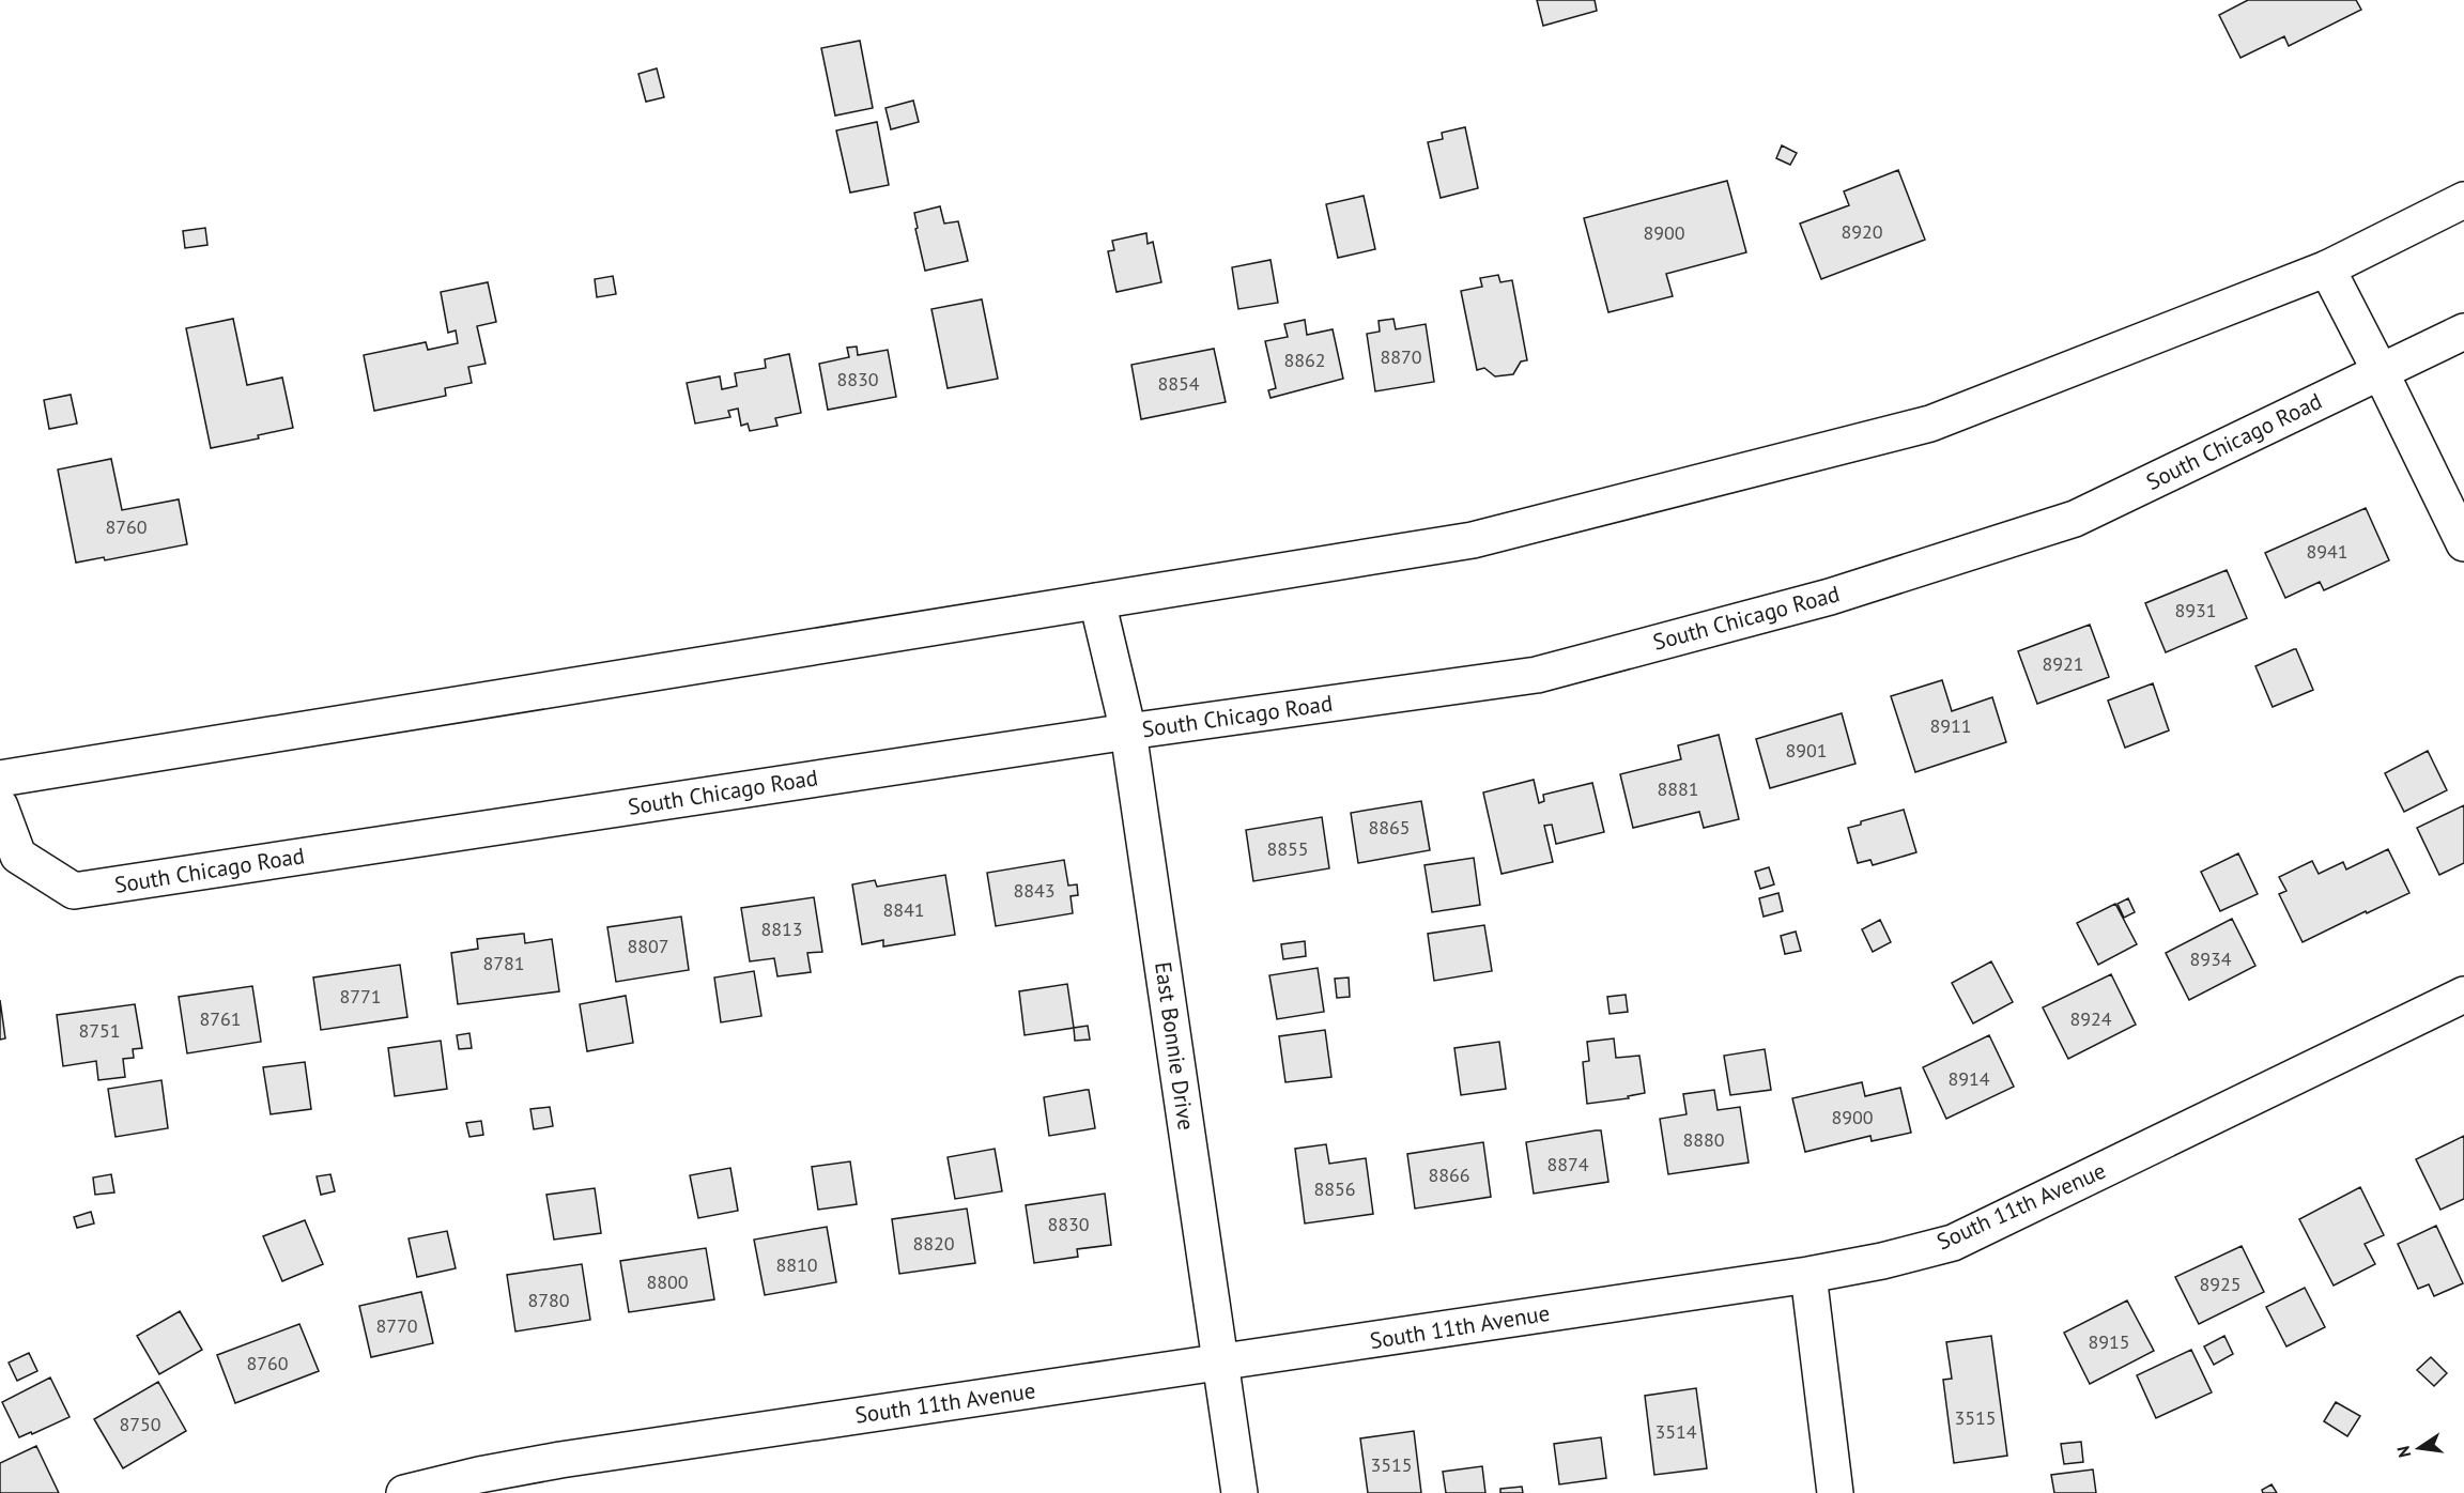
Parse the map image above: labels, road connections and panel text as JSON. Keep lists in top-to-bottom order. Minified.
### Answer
{"streets":{"street":["South Chicago Road","East Bonnie Drive","South 11th Avenue"]},"crossings":[["South Chicago Road","East Bonnie Drive"],["East Bonnie Drive","South 11th Avenue"]],"house_numbers":["8920","8900","8870","8862","8830","8854","8760","8941","8931","8921","8911","8901","8881","8865","8855","8843","8841","8813","8807","8934","8781","8771","8761","8924","8751","8914","8900","8880","8874","8866","8856","8830","8820","8810","8800","8925","8780","8770","8915","8760","3515","8750","3514","3515"],"north":"left"}
